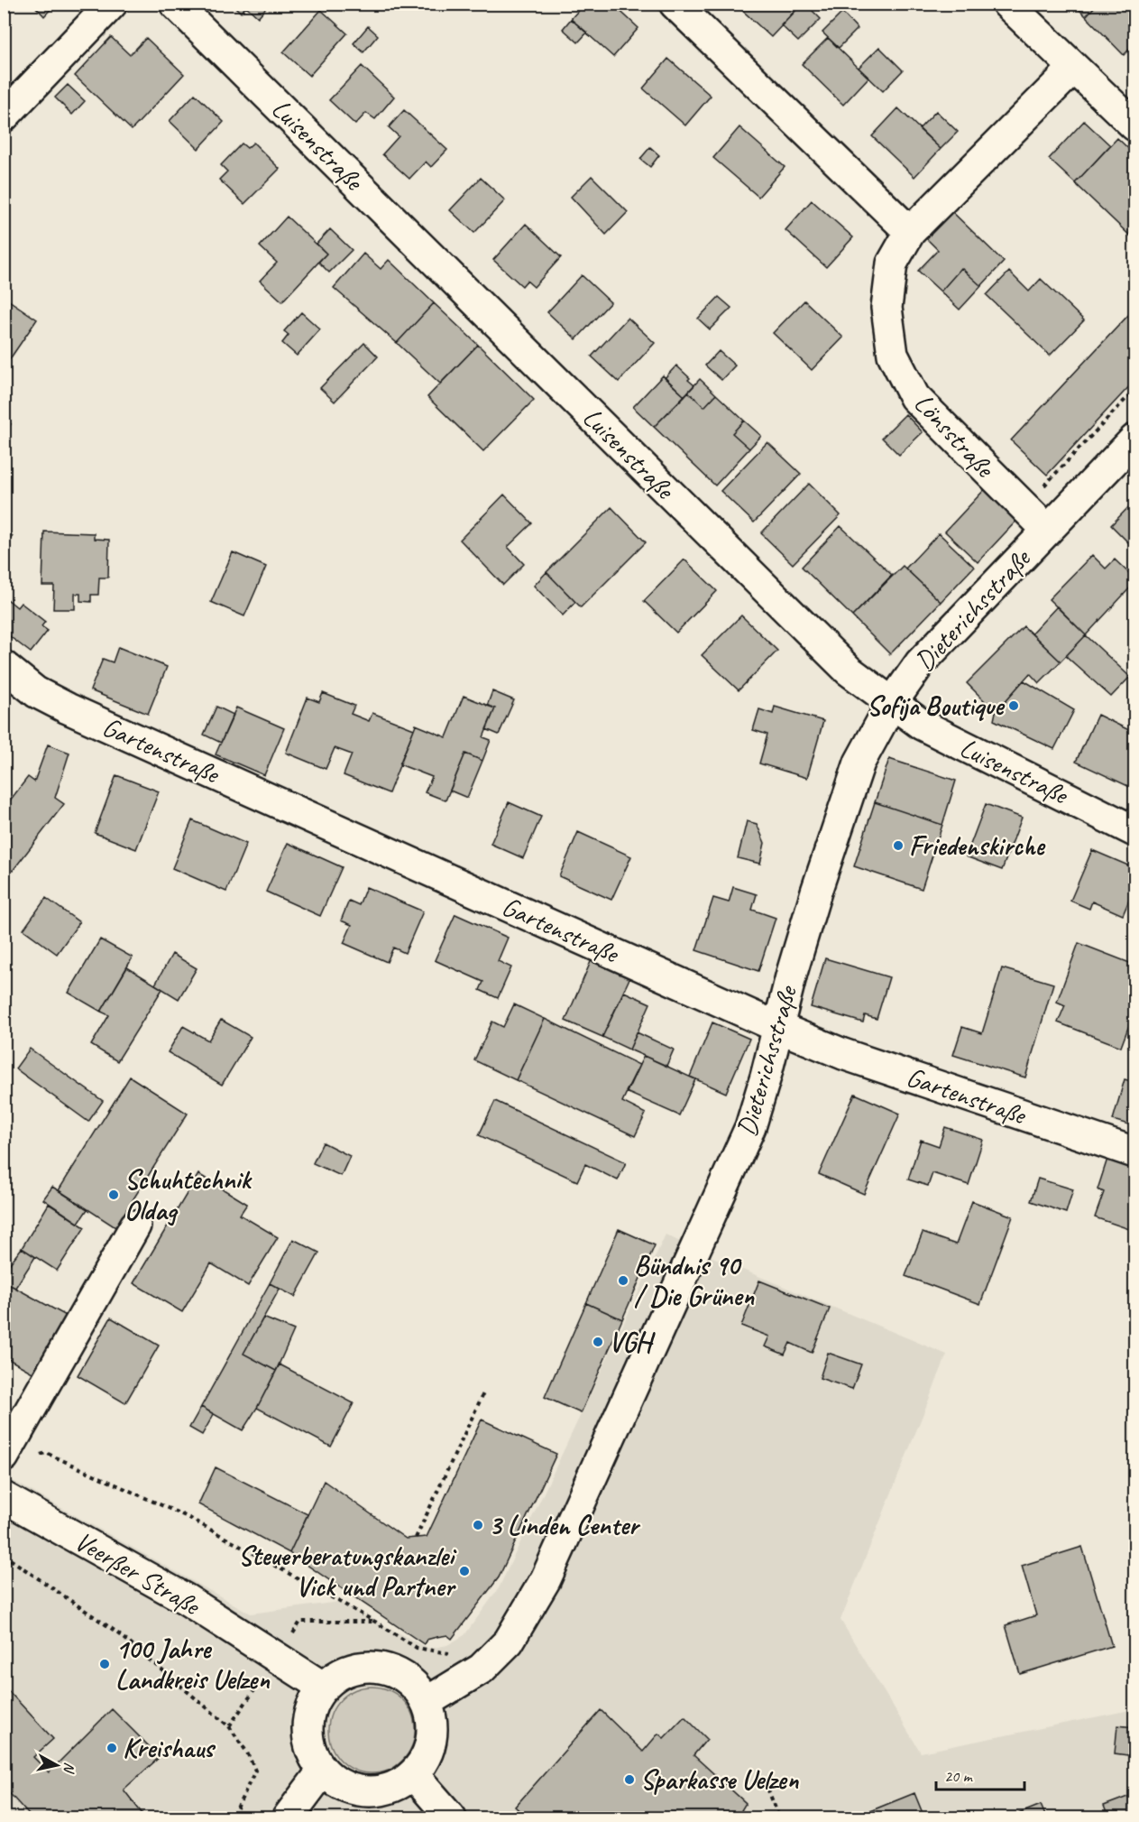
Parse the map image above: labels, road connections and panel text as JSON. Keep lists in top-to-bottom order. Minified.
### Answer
{"streets":{"street":["Luisenstraße","Lönsstraße","Dieterichsstraße","Gartenstraße","Veerßer Straße"]},"crossings":[["Luisenstraße","Dieterichsstraße"],["Lönsstraße","Dieterichsstraße"],["Dieterichsstraße","Gartenstraße"],["Dieterichsstraße","Veerßer Straße"]],"places":["Sofija Boutique","Friedenskirche","Schuhtechnik Oldag","Bündnis 90 / Die Grünen","VGH","3 Linden Center","Steuerberatungskanzlei Vick und Partner","100 Jahre Landkreis Uelzen","Kreishaus","Sparkasse Uelzen"],"scale_bar":"20 m","north":"right"}
